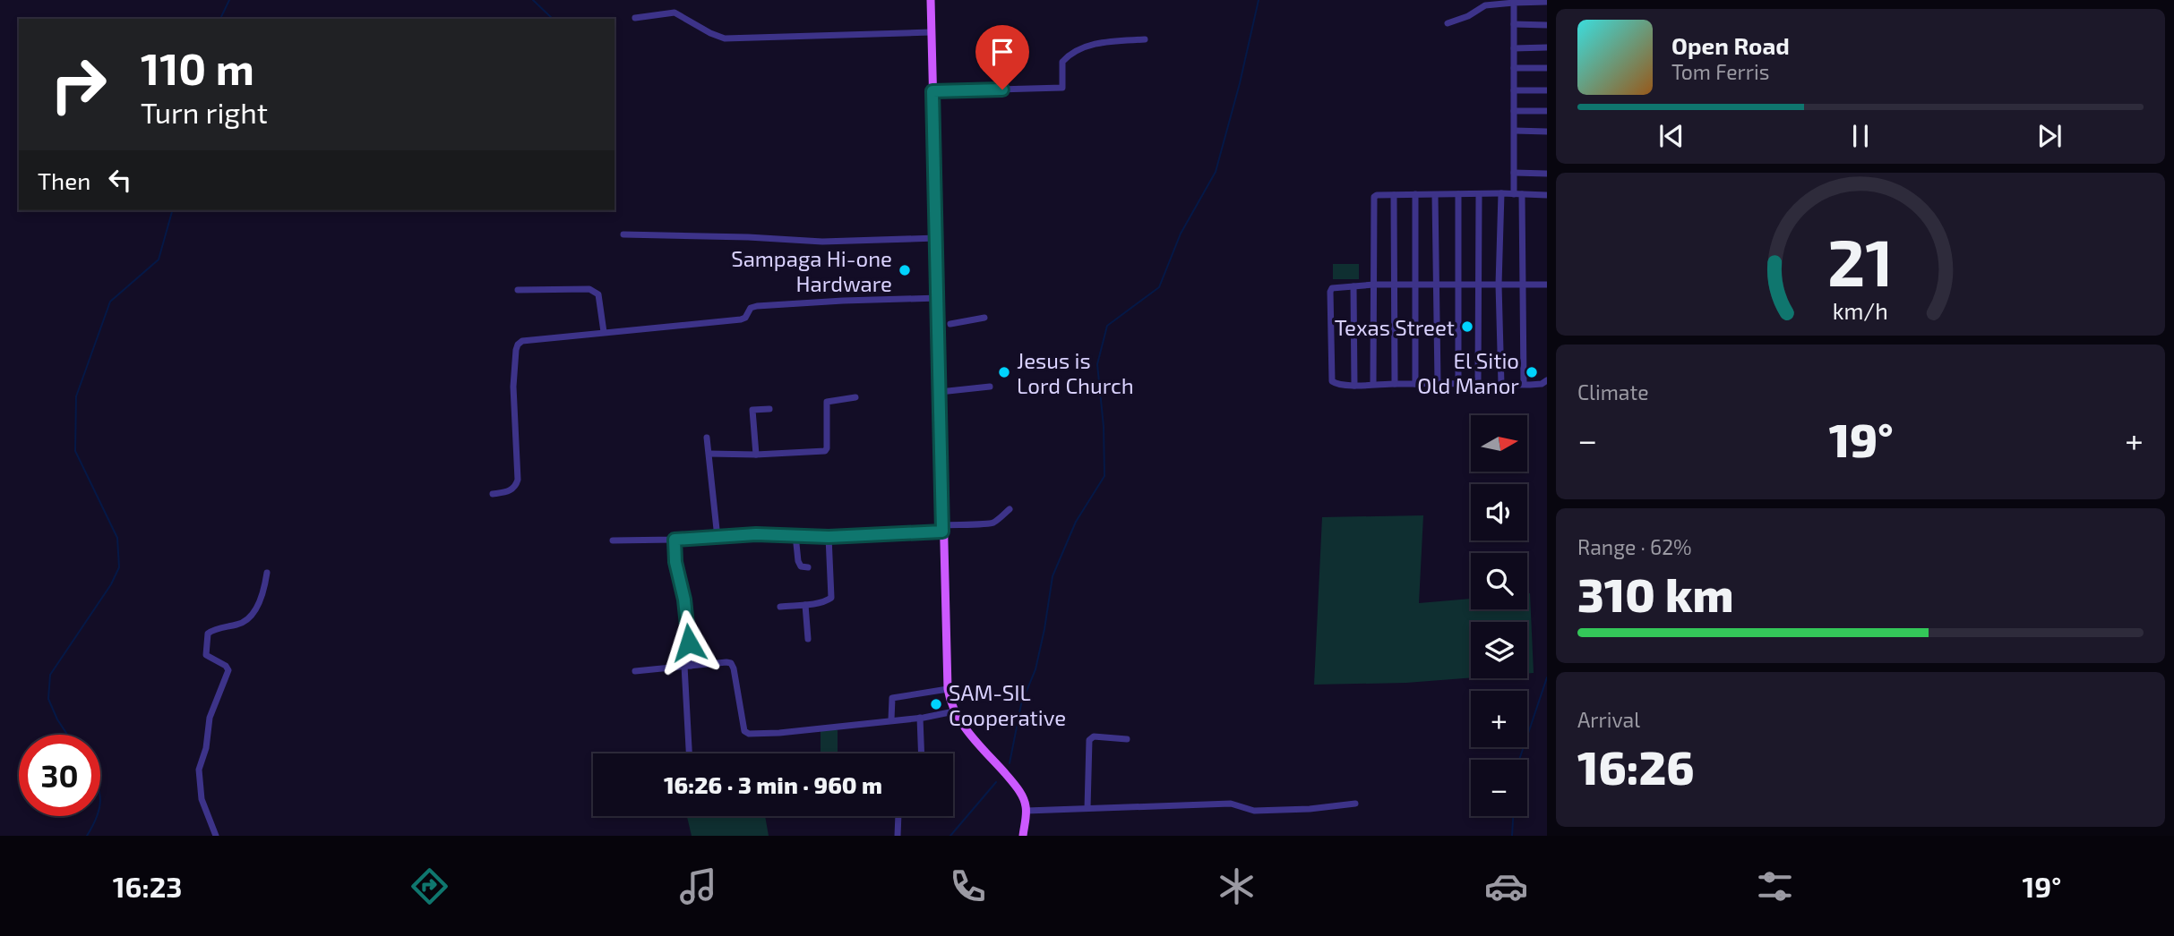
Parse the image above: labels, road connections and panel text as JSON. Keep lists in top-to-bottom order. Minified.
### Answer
{"places":["Sampaga Hi-one Hardware","Texas Street","Jesus is Lord Church","El Sitio Old Manor","SAM-SIL Cooperative"],"north":"right","page":{"turn":["110 m","Turn right"],"song":["Open Road","Tom Ferris"],"then":"Then","tile":["Climate",["Range · 62%","310 km"],["Arrival","16:26"]],"heat":["−","19°","+"],"map_buttons":["+","−"],"limit":"30","trip":"16:26 · 3 min · 960 m","tabs":["16:23","19°"],"gauge":["21","km/h"]}}
